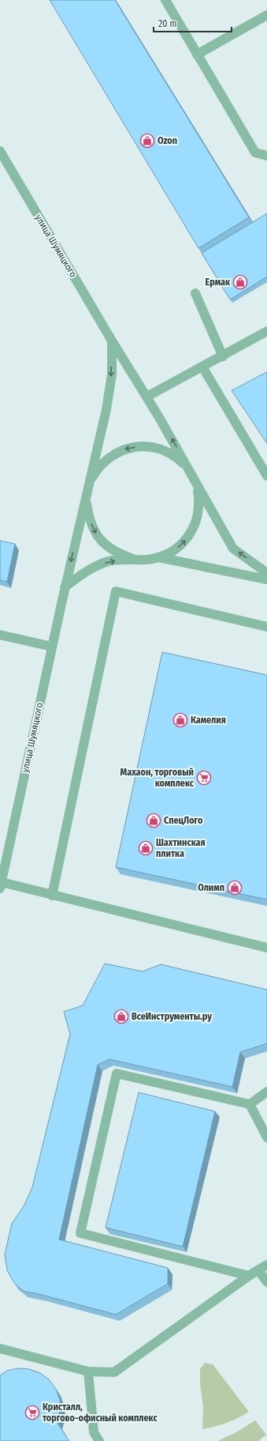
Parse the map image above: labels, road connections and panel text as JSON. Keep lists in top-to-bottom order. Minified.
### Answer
{"streets":{"street":["улица Шумяцкого"]},"places":{"shop":["Ozon","Ермак","Камелия","СпецЛого","Шахтинская плитка","Олимп","ВсеИнструменты.ру"],"supermarket":["Махаон, торговый комплекс","Кристалл, торгово-офисный комплекс"]},"scale_bar":"20 m"}
